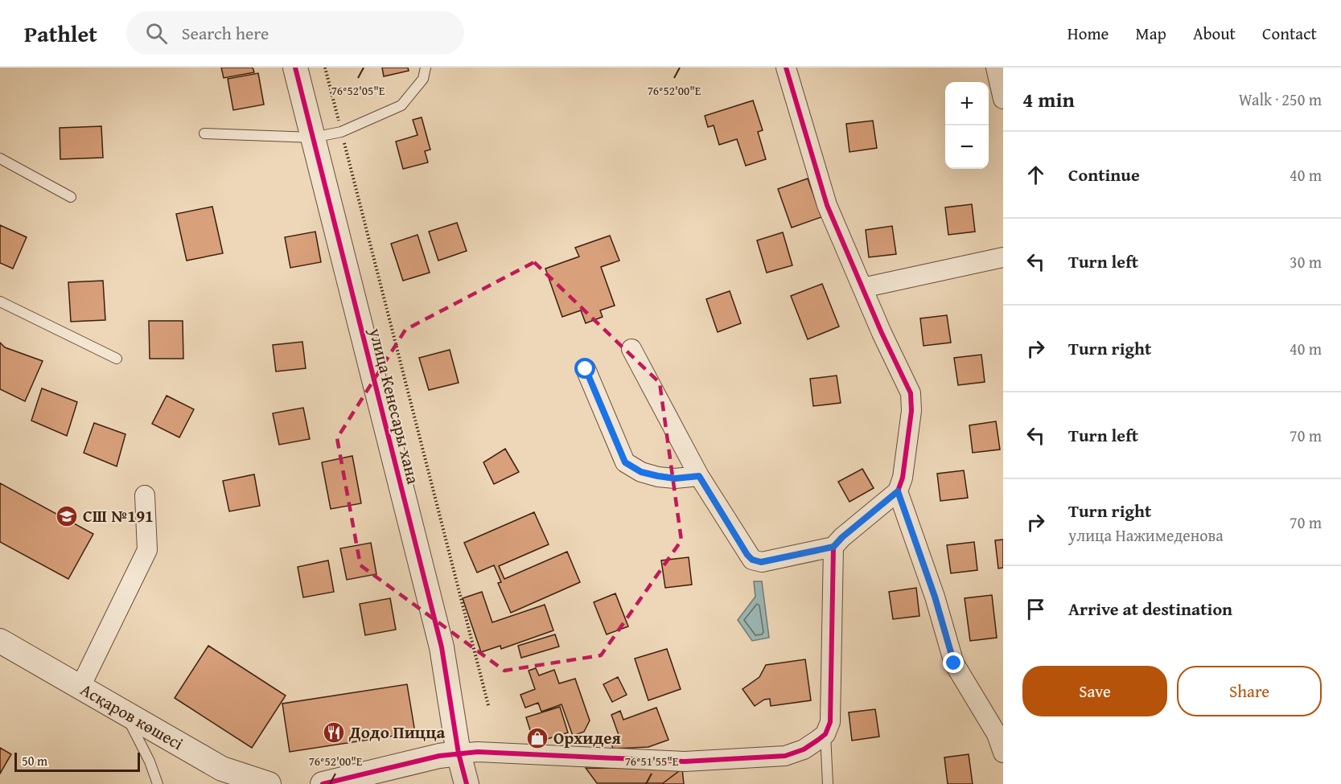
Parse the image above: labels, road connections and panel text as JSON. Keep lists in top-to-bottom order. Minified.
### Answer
{"streets":{"street":["улица Кенесары хана","Асқаров көшесі"]},"places":{"school or university":["СШ №191"],"restaurant":["Додо Пицца"],"shop":["Орхидея"]},"scale_bar":"50 m","page":{"header":"Pathlet","search":"Search here","nav":["Home","Map","About","Contact"],"heading":["4 min","Walk · 250 m"],"map_buttons":["+","−"],"list":[["Continue","40 m"],["Turn left","30 m"],["Turn right","40 m"],["Turn left","70 m"],["Turn right","улица Нажимеденова","70 m"],"Arrive at destination"],"buttons":["Save","Share"],"scale":"50 m"},"coordinates":["76°52'05\"E","76°52'00\"E","76°51'55\"E"]}
